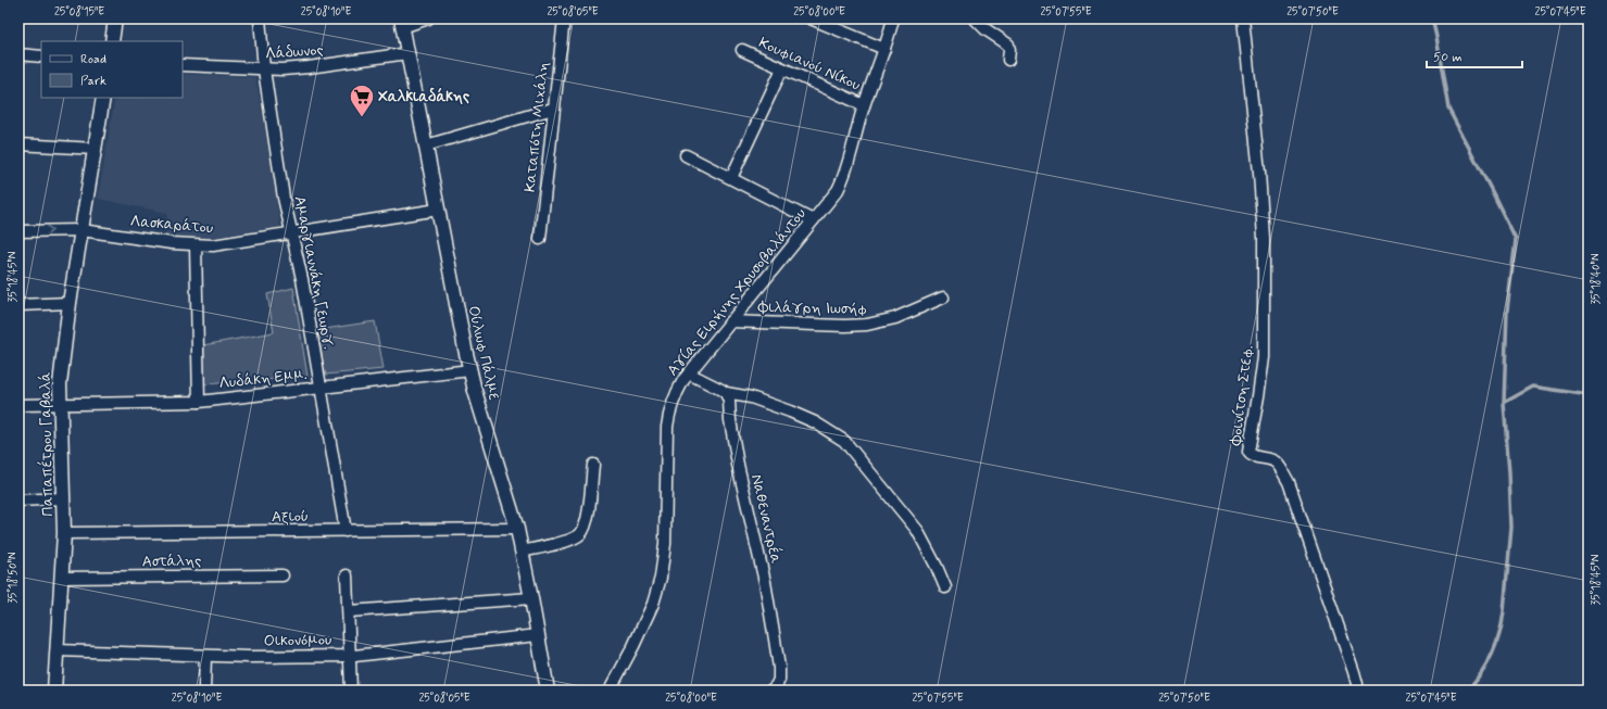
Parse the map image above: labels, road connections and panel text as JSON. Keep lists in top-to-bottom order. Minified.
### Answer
{"streets":{"street":["Λάδωνος","Κουφιανού Νίκου","Καταπότη Μιχάλη","Λασκαράτου","Αμαργιαννάκη Γεωργ.","Αγίας Ειρήνης Χρυσοβαλάντου","Φιλάγρη Ιωσήφ","Ούλωφ Πάλμε","Λυδάκη Εμμ.","Φοινίτση Στεφ.","Παπαπέτρου Γαβαλά","Αξιού","Ναθεναντρέα","Αστάλης","Οικονόμου"]},"crossings":[["Λάδωνος","Αμαργιαννάκη Γεωργ."],["Λάδωνος","Ούλωφ Πάλμε"],["Κουφιανού Νίκου","Αγίας Ειρήνης Χρυσοβαλάντου"],["Λασκαράτου","Αμαργιαννάκη Γεωργ."],["Λασκαράτου","Ούλωφ Πάλμε"],["Λασκαράτου","Παπαπέτρου Γαβαλά"],["Αμαργιαννάκη Γεωργ.","Λυδάκη Εμμ."],["Αμαργιαννάκη Γεωργ.","Αξιού"],["Αγίας Ειρήνης Χρυσοβαλάντου","Φιλάγρη Ιωσήφ"],["Ούλωφ Πάλμε","Λυδάκη Εμμ."],["Ούλωφ Πάλμε","Αξιού"],["Ούλωφ Πάλμε","Οικονόμου"],["Λυδάκη Εμμ.","Παπαπέτρου Γαβαλά"],["Παπαπέτρου Γαβαλά","Αξιού"],["Παπαπέτρου Γαβαλά","Αστάλης"],["Παπαπέτρου Γαβαλά","Οικονόμου"]],"places":{"supermarket":["Χαλκιαδάκης"]},"legend":["Road","Park"],"scale_bar":"50 m","coordinates":["25°08'15\"E","25°08'10\"E","25°08'05\"E","25°08'00\"E","25°07'55\"E","25°07'50\"E","25°07'45\"E","35°18'45\"N","35°18'40\"N","35°18'50\"N"]}
